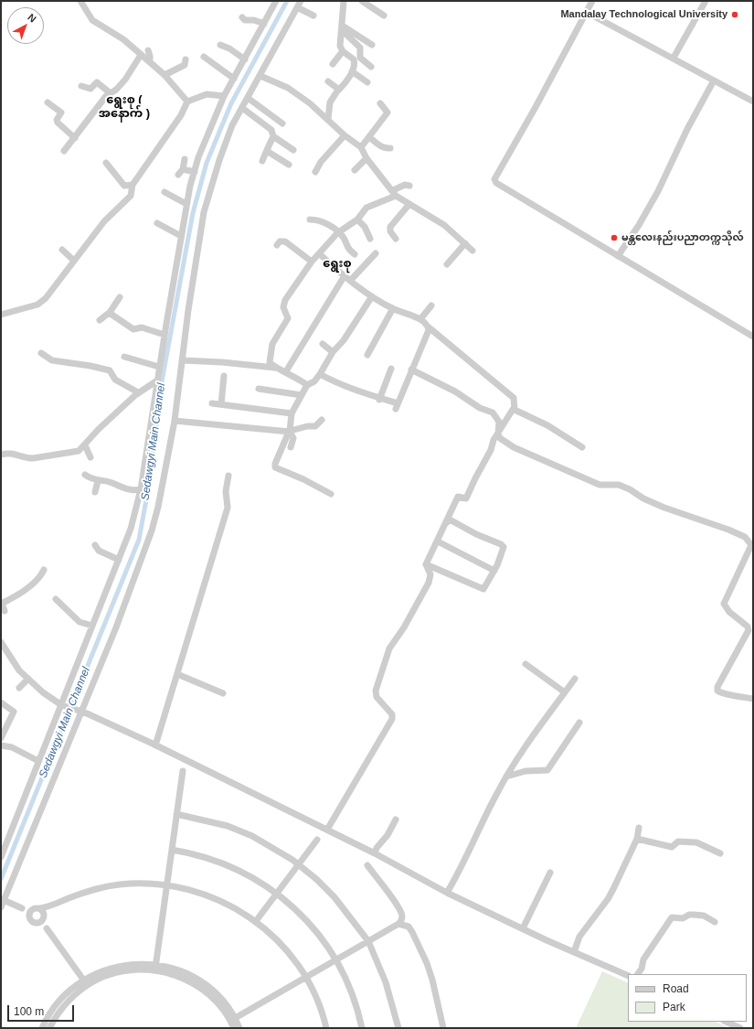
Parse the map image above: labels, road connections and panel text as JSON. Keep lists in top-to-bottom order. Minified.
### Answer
{"districts":["ရွေးစု ( အနောက် )","ရွေးစု"],"water":["Sedawgyi Main Channel"],"places":["Mandalay Technological University","မန္တလေးနည်းပညာတက္ကသိုလ်"],"legend":["Road","Park"],"scale_bar":"100 m","north":"top right"}
